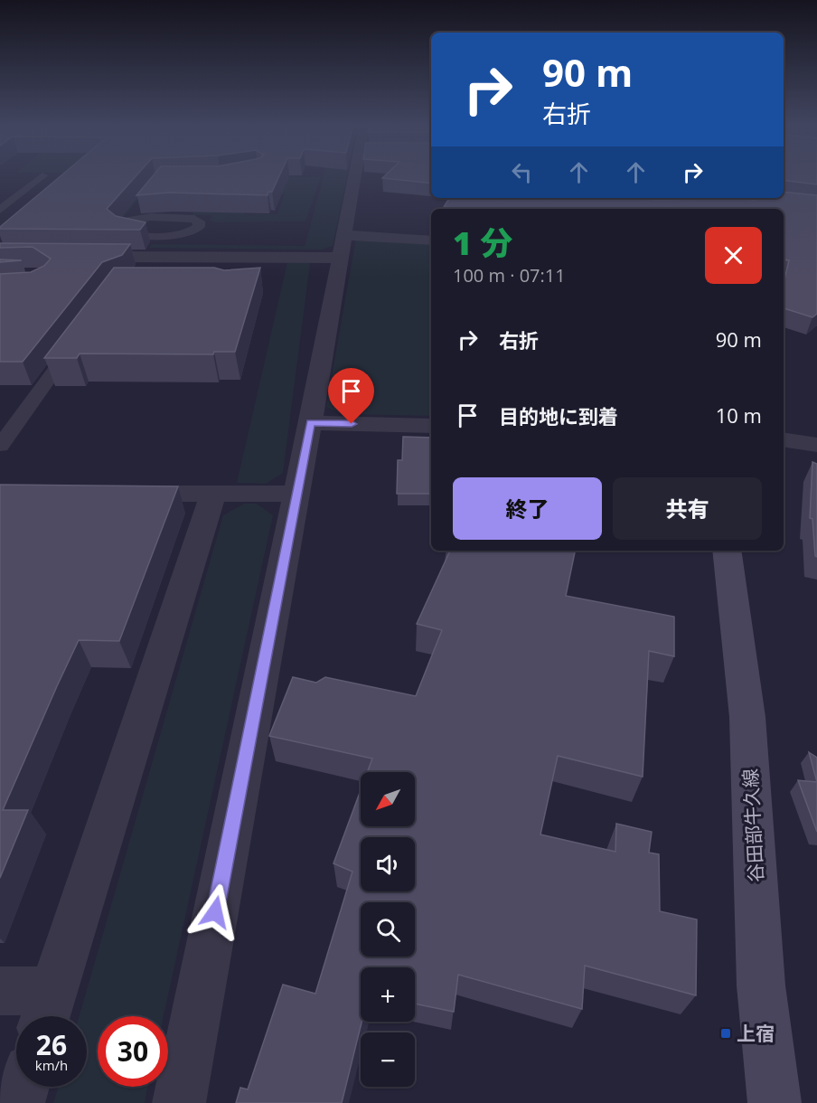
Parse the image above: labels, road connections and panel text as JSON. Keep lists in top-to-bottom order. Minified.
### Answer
{"streets":{"main road":["谷田部牛久線"]},"places":{"transit":["上宿"]},"north":"bottom left","page":{"turn":["90 m","右折"],"heading":["1 分","100 m · 07:11"],"list":[{"name":"右折","value":"90 m"},{"name":"目的地に到着","value":"10 m"}],"buttons":["終了","共有"],"map_buttons":["+","−"],"speed":"26 km/h","limit":"30"}}
